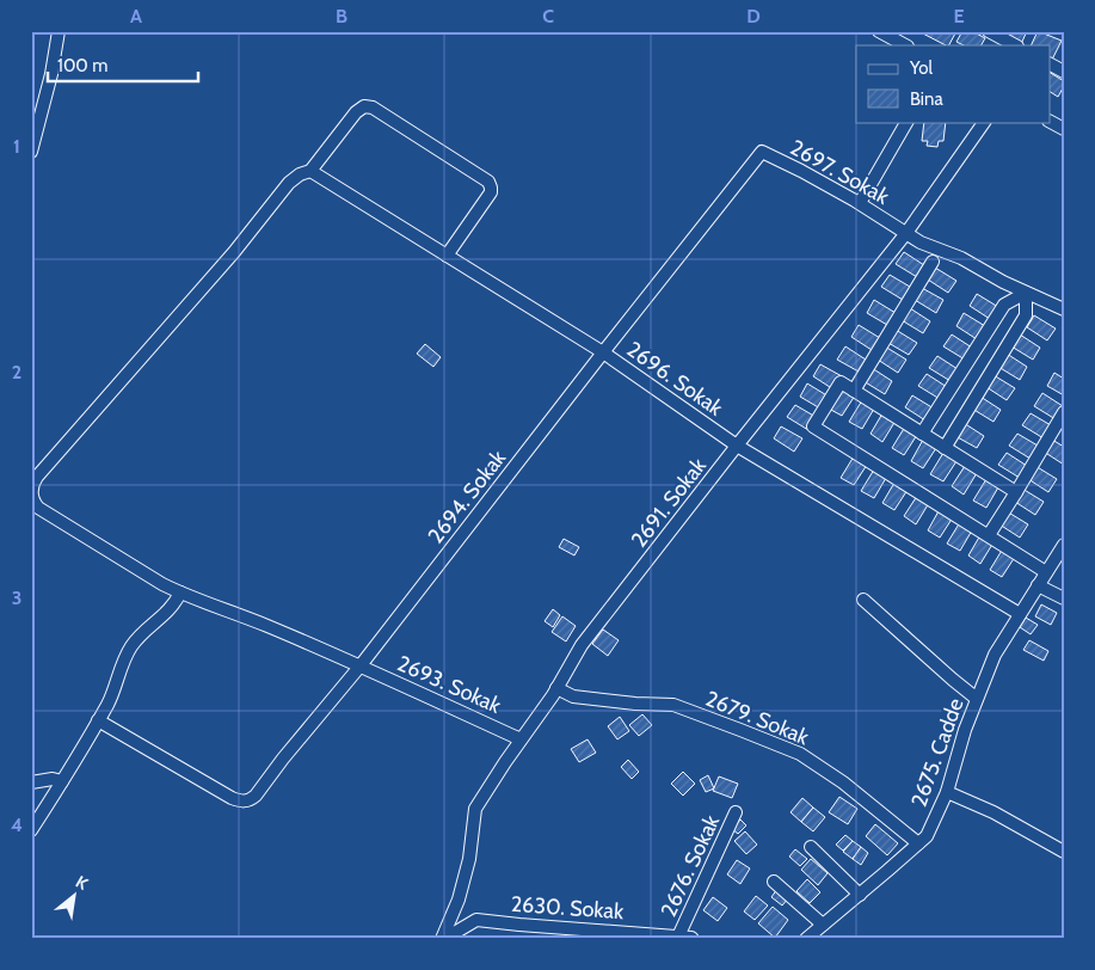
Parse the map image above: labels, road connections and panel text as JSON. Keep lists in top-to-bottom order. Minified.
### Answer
{"streets":{"street":["2697. Sokak","2696. Sokak","2694. Sokak","2691. Sokak","2693. Sokak","2679. Sokak","2675. Cadde","2676. Sokak","2630. Sokak"]},"crossings":[["2697. Sokak","2696. Sokak"],["2697. Sokak","2694. Sokak"],["2697. Sokak","2691. Sokak"],["2696. Sokak","2694. Sokak"],["2696. Sokak","2691. Sokak"],["2696. Sokak","2693. Sokak"],["2696. Sokak","2675. Cadde"],["2694. Sokak","2693. Sokak"],["2691. Sokak","2693. Sokak"],["2691. Sokak","2679. Sokak"],["2691. Sokak","2630. Sokak"],["2679. Sokak","2675. Cadde"],["2676. Sokak","2630. Sokak"]],"legend":["Yol","Bina"],"scale_bar":"100 m","north":"top right","grid":{"columns":["A","B","C","D","E"],"rows":["1","2","3","4"]}}
